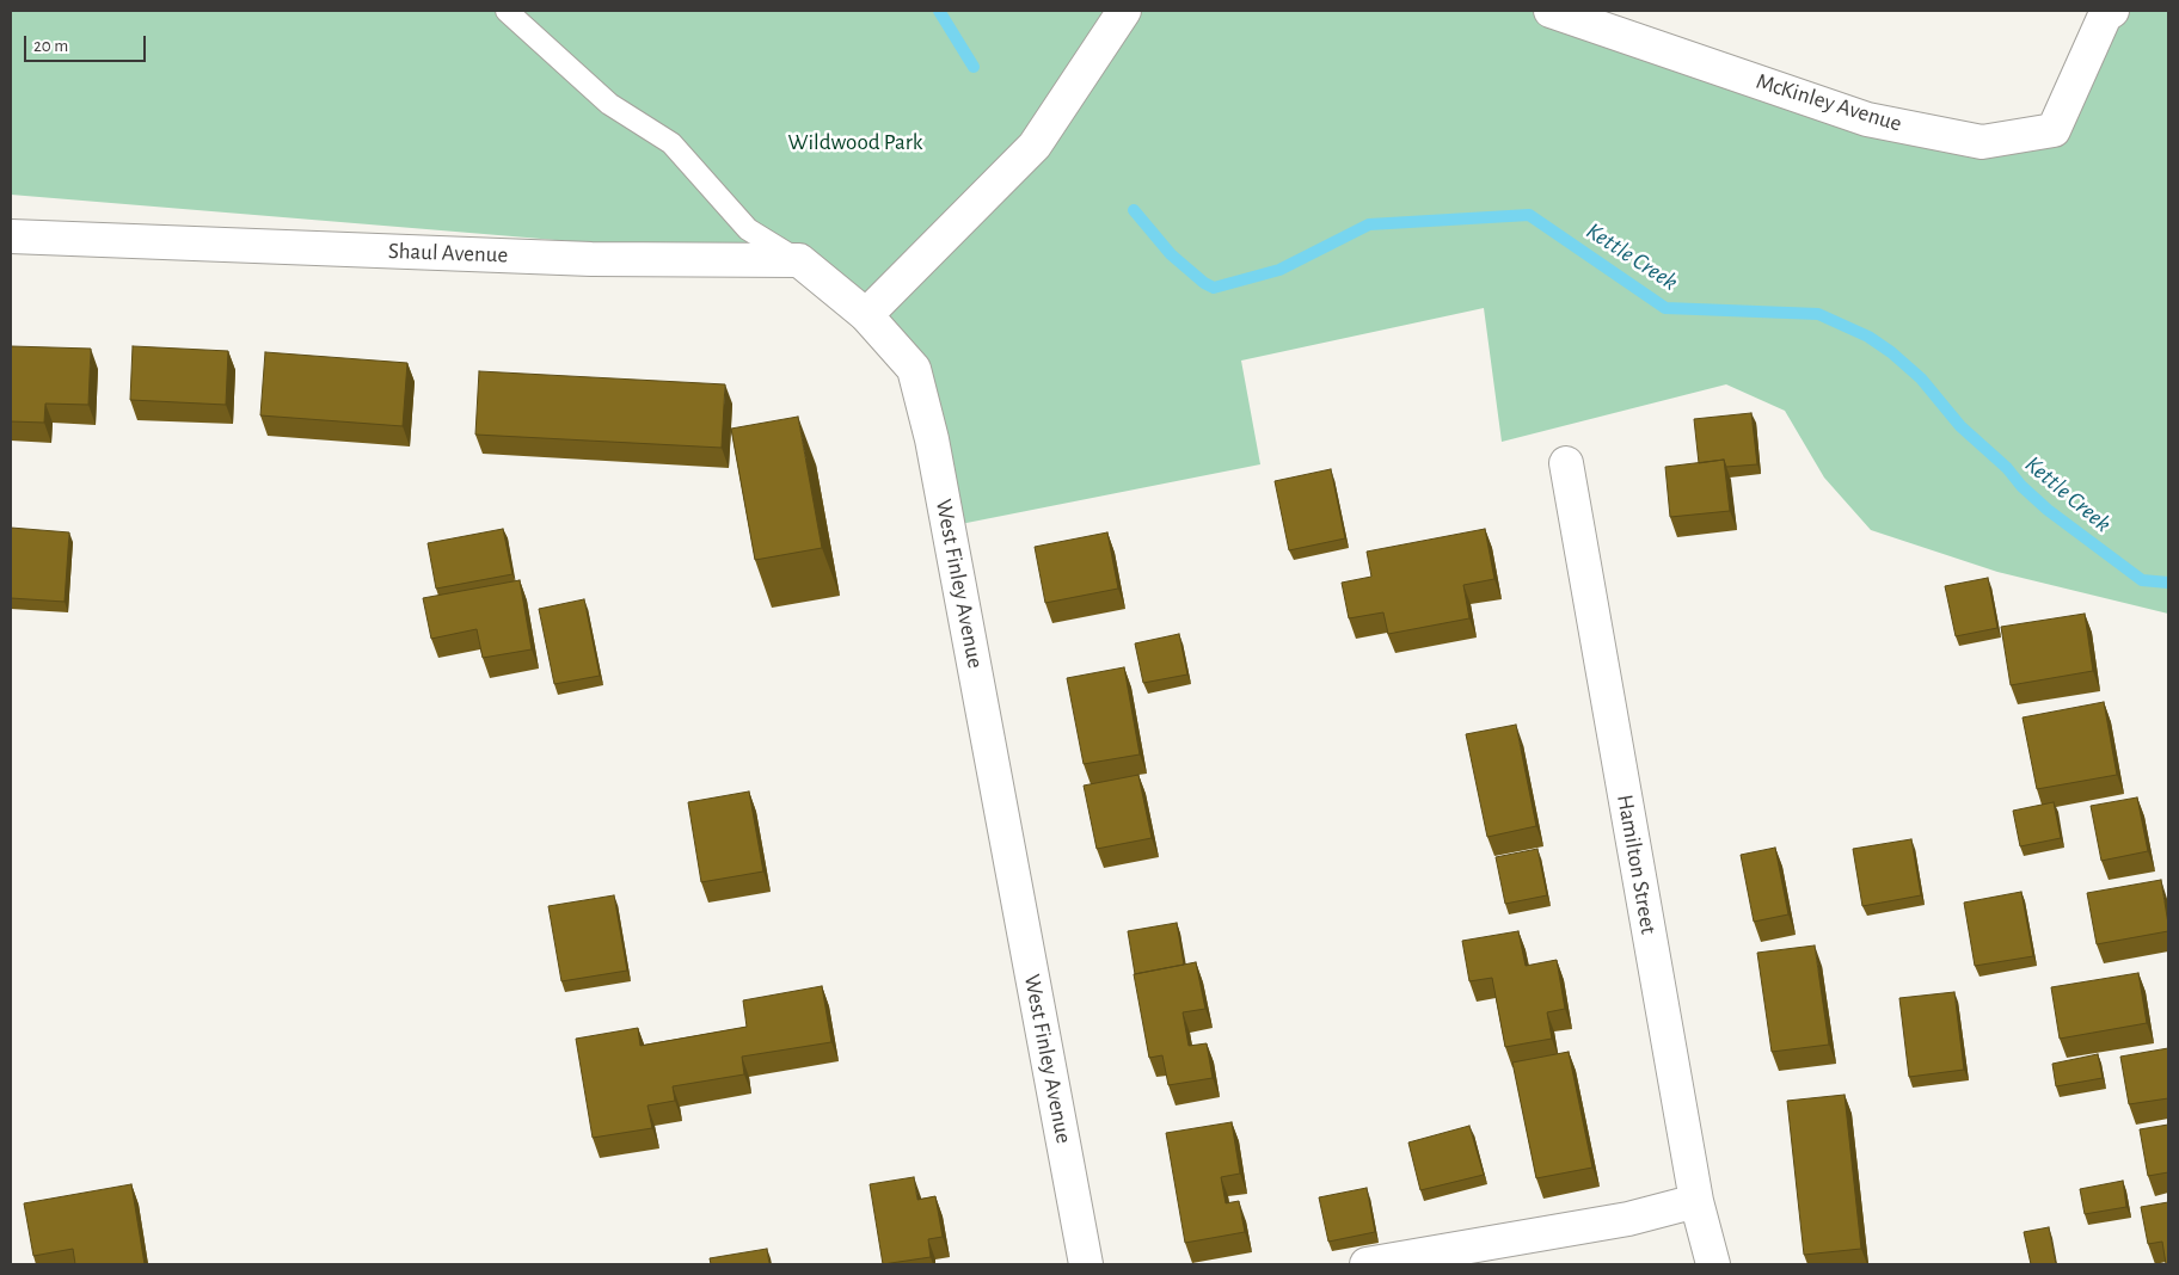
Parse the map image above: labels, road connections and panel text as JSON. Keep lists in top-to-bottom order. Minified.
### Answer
{"streets":{"street":["McKinley Avenue","Shaul Avenue","West Finley Avenue","Hamilton Street"]},"water":["Kettle Creek"],"parks":["Wildwood Park"],"scale_bar":"20 m"}
